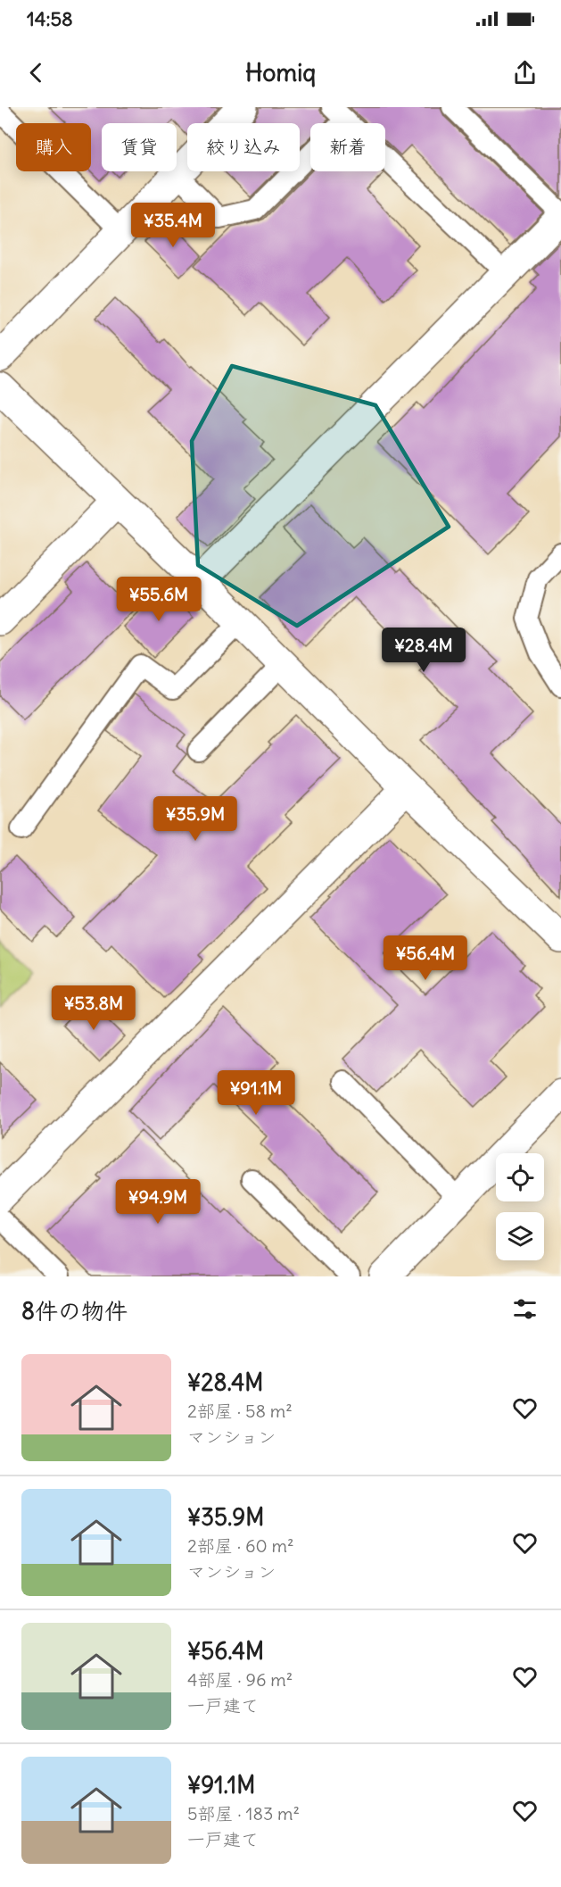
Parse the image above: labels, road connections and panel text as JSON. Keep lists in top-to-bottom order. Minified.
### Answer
{"page":{"status":"14:58","header":"Homiq","chip":["購入","賃貸","絞り込み","新着"],"price":["¥35.4M","¥55.6M","¥28.4M","¥35.9M","¥56.4M","¥53.8M","¥91.1M","¥94.9M"],"heading":"8件の物件","list":[{"name":"¥28.4M","note":"2部屋 · 58 m² · マンション"},{"name":"¥35.9M","note":"2部屋 · 60 m² · マンション"},{"name":"¥56.4M","note":"4部屋 · 96 m² · 一戸建て"},{"name":"¥91.1M","note":"5部屋 · 183 m² · 一戸建て"}]}}
